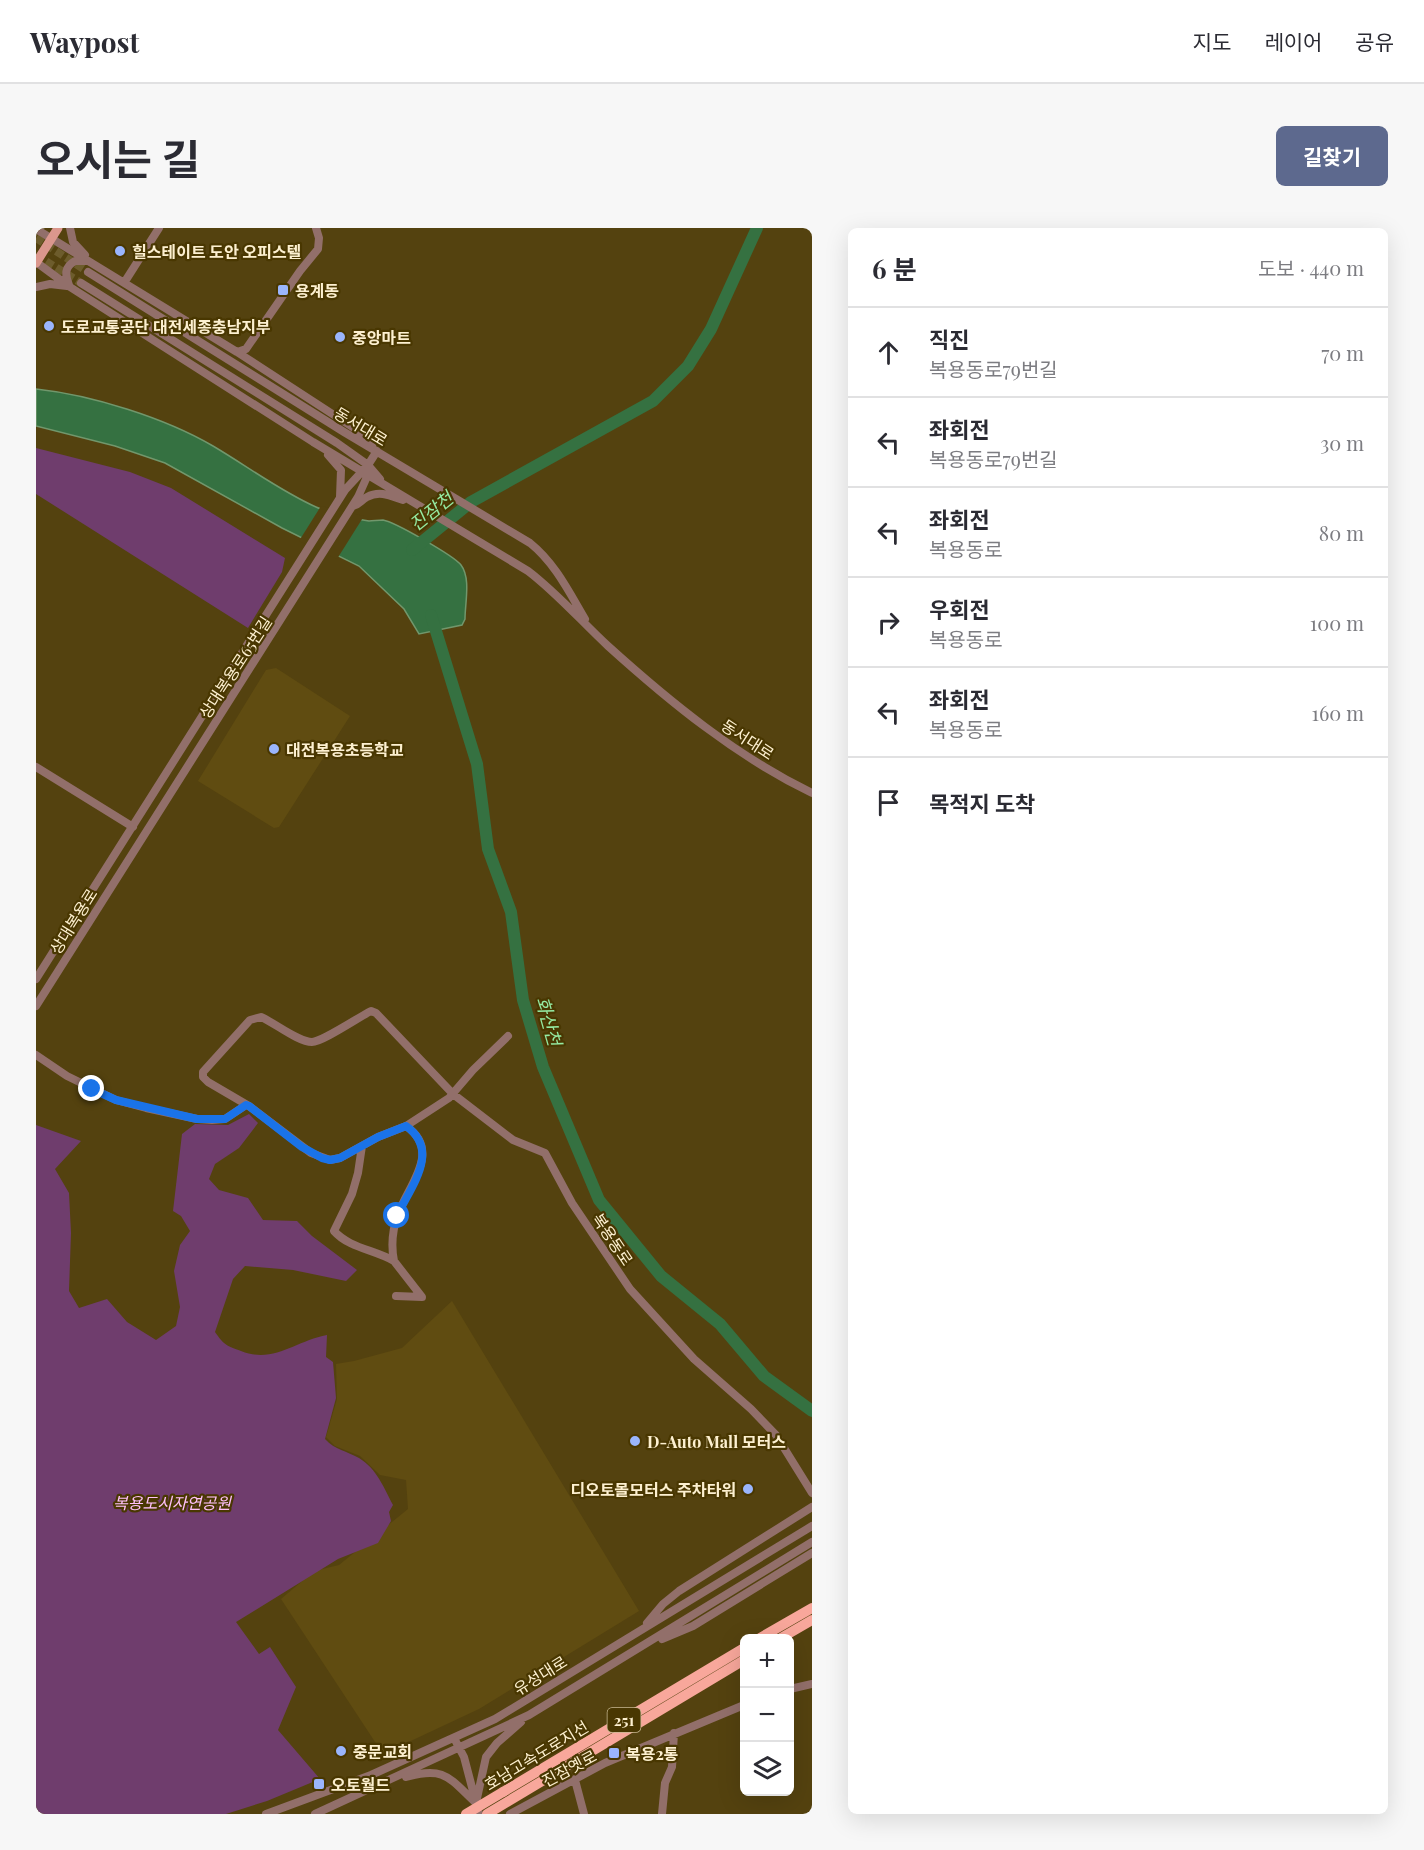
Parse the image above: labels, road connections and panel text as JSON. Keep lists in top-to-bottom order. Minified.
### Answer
{"streets":{"highway":["251","호남고속도로지선"],"street":["동서대로","상대복용로65번길","상대복용로","복용동로","유성대로","진잠옛로"]},"crossings":[["동서대로","상대복용로65번길"],["상대복용로65번길","상대복용로"]],"water":["진잠천","화산천"],"parks":["복용도시자연공원"],"places":{"other":["힐스테이트 도안 오피스텔","도로교통공단 대전세종충남지부","중앙마트","대전복용초등학교","D-Auto Mall 모터스","디오토몰모터스 주차타워","중문교회"],"transit":["용계동","복용2통","오토월드"]},"page":{"header":"Waypost","nav":["지도","레이어","공유"],"title":"오시는 길","buttons":"길찾기","heading":["6 분","도보 · 440 m"],"list":[["직진","복용동로79번길","70 m"],["좌회전","복용동로79번길","30 m"],["좌회전","복용동로","80 m"],["우회전","복용동로","100 m"],["좌회전","복용동로","160 m"],"목적지 도착"],"map_buttons":["+","−"]}}
